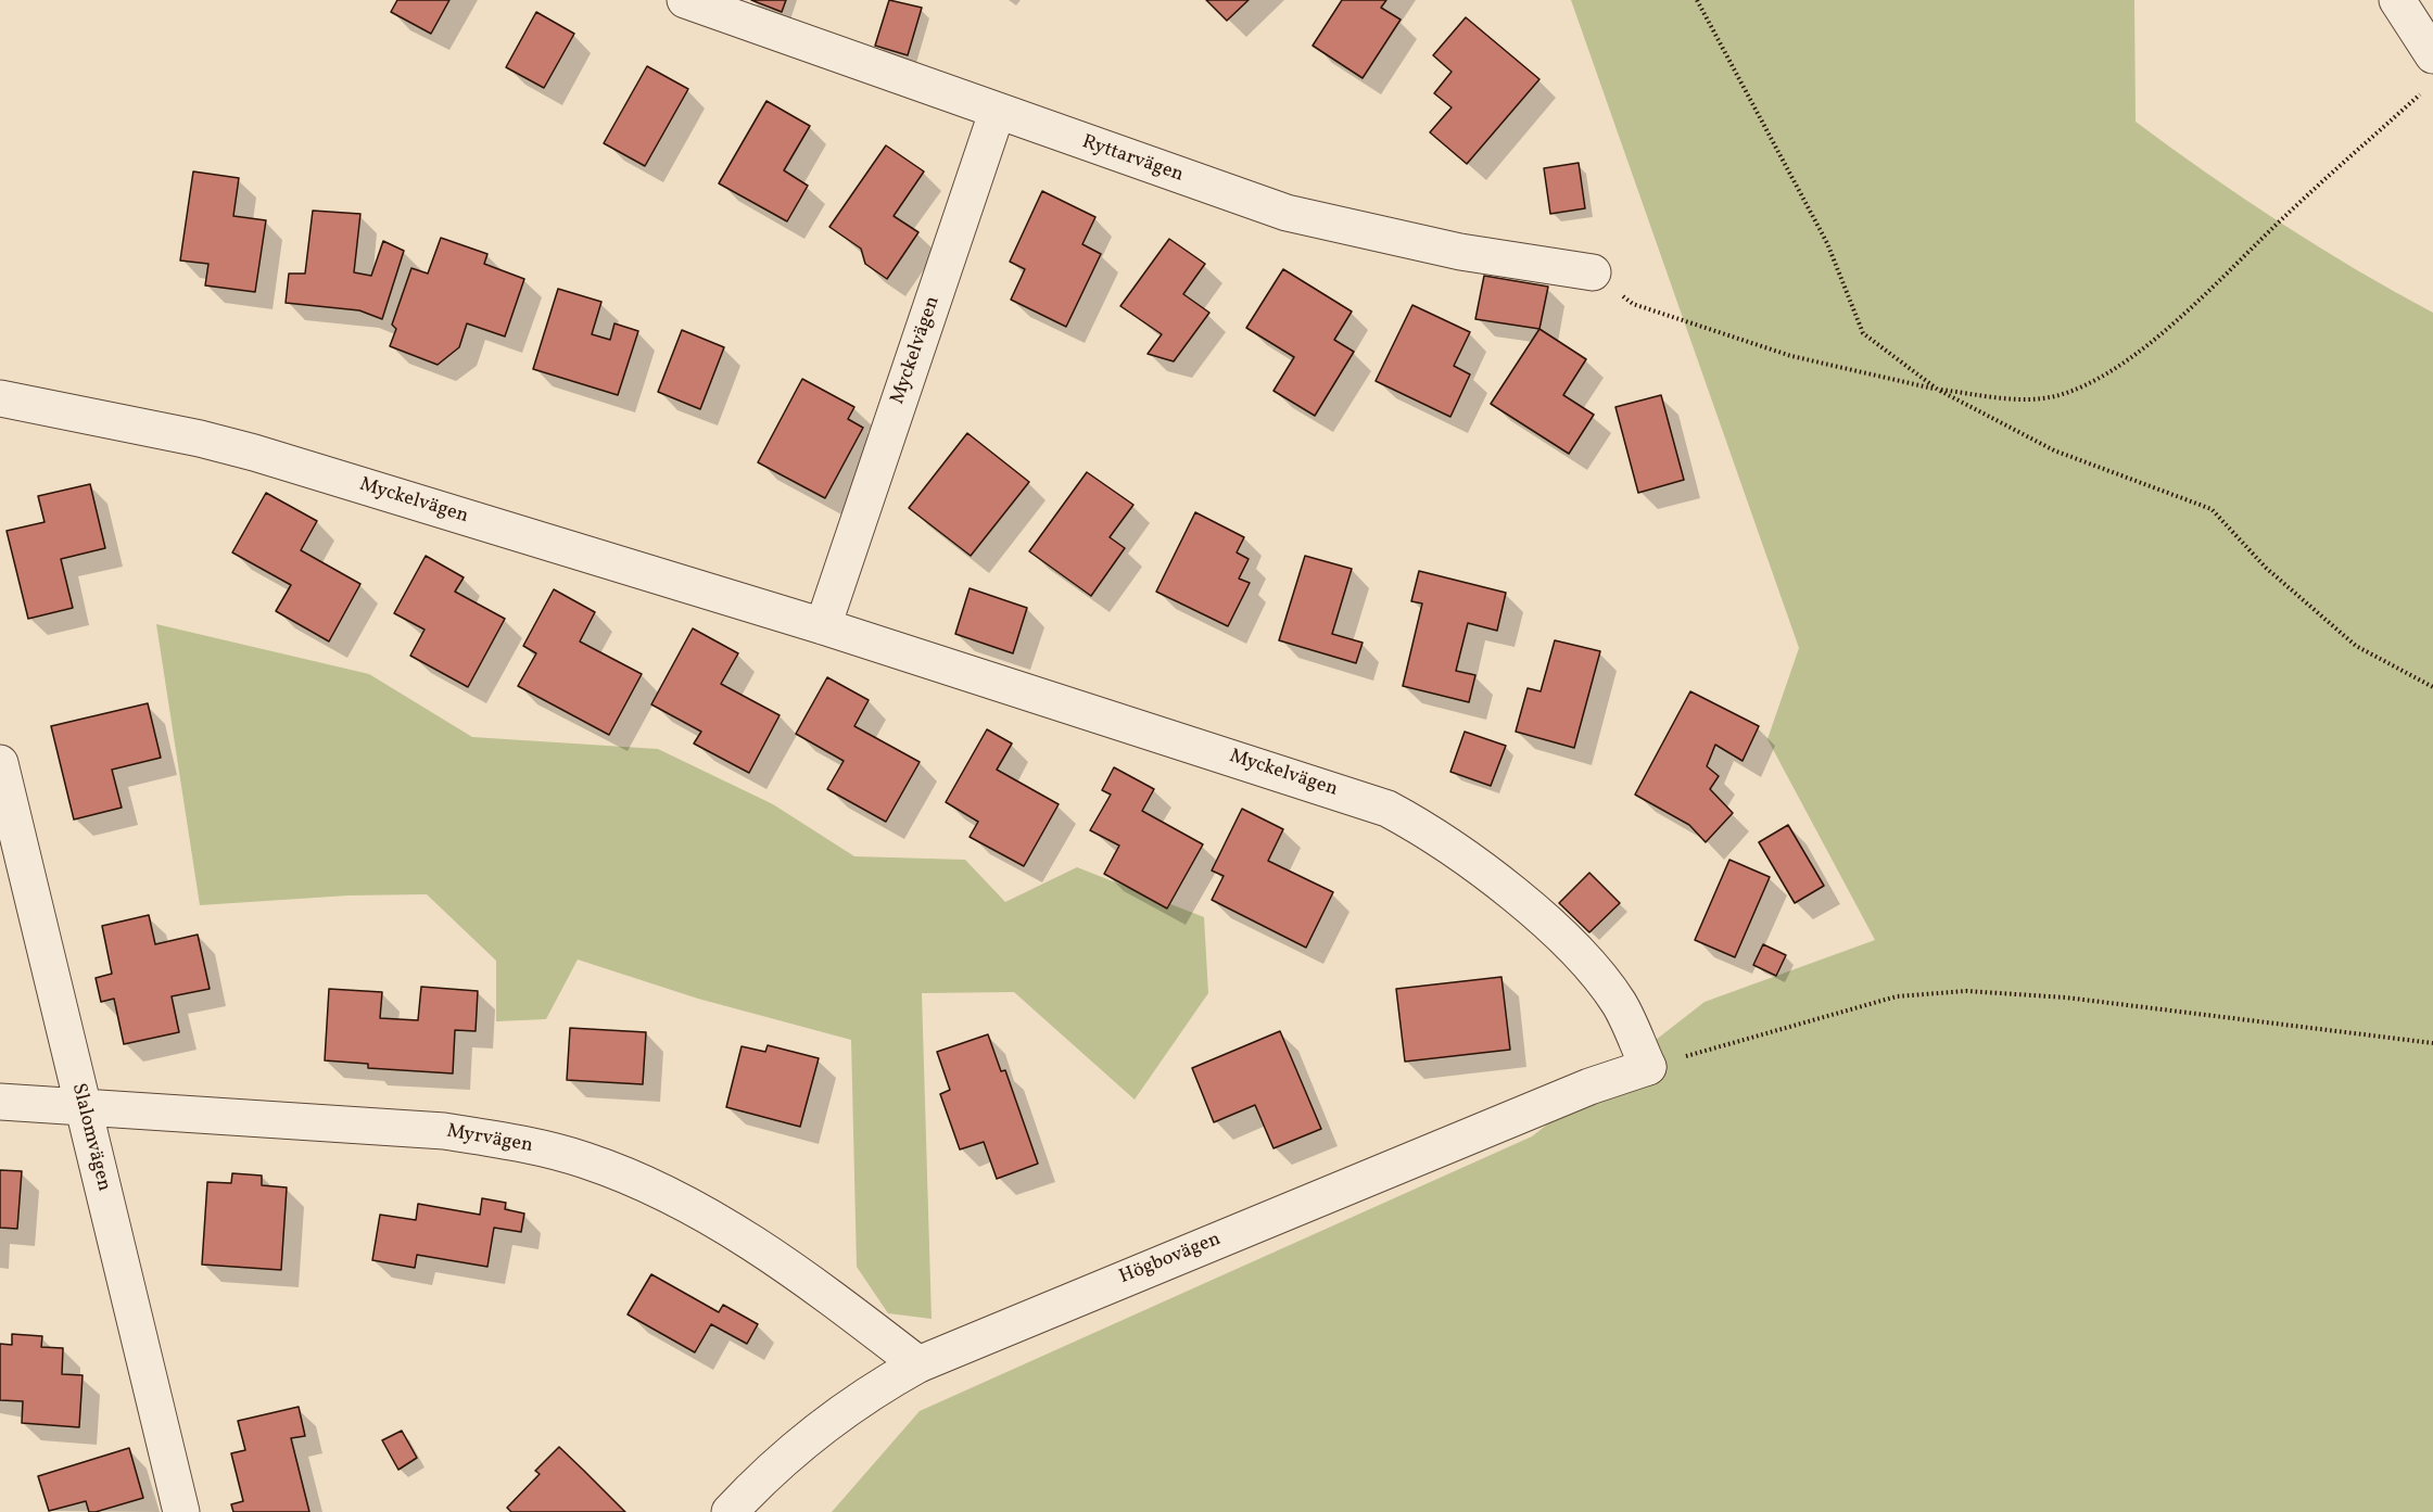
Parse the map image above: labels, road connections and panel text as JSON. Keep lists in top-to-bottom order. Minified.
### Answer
{"streets":{"street":["Ryttarvägen","Myckelvägen","Slalomvägen","Myrvägen","Högbovägen"]},"crossings":[["Ryttarvägen","Myckelvägen"],["Myckelvägen","Högbovägen"],["Slalomvägen","Myrvägen"],["Myrvägen","Högbovägen"]]}
